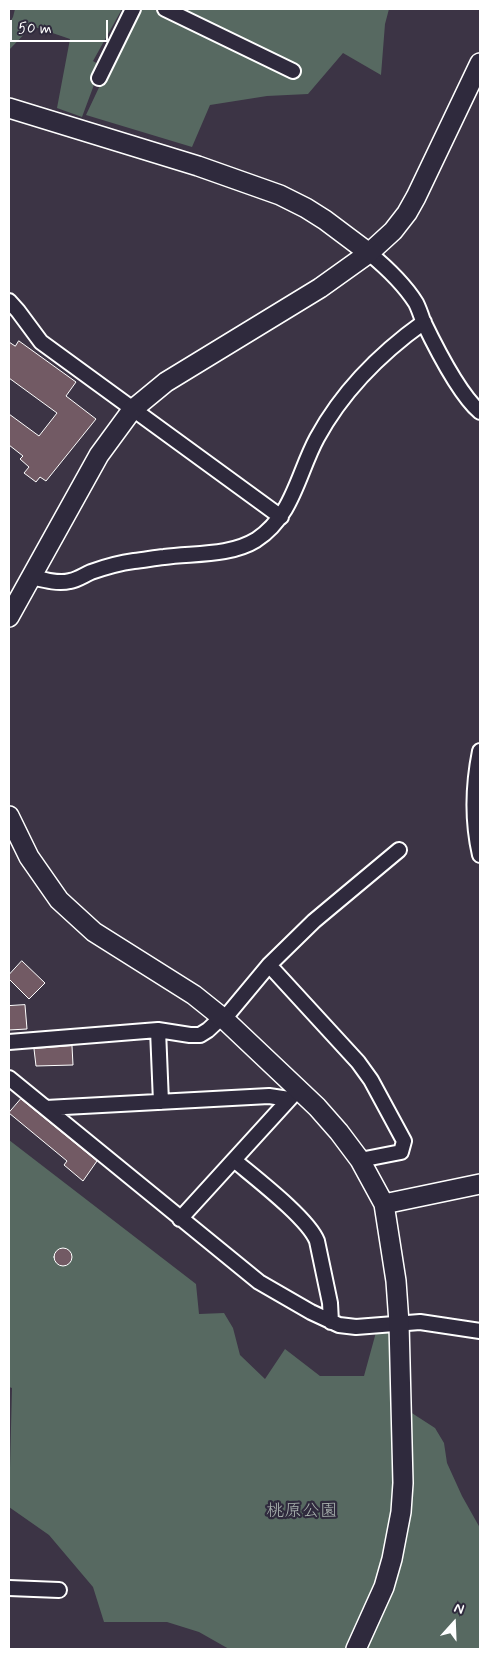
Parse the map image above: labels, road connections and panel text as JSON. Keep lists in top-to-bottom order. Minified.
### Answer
{"parks":["桃原公園"],"scale_bar":"50 m","north":"top"}
